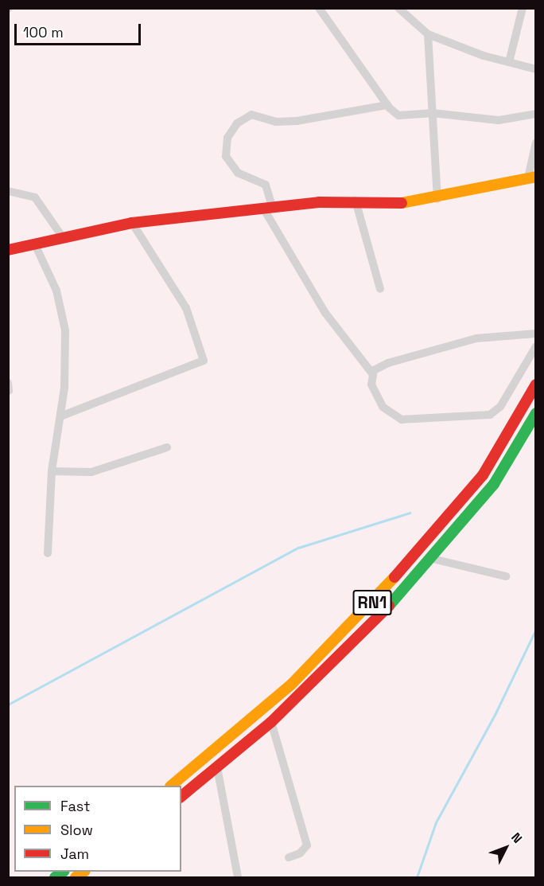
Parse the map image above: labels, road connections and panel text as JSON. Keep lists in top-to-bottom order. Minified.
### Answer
{"streets":{"main road":["RN1"]},"legend":["Fast","Slow","Jam"],"scale_bar":"100 m","north":"top right"}
